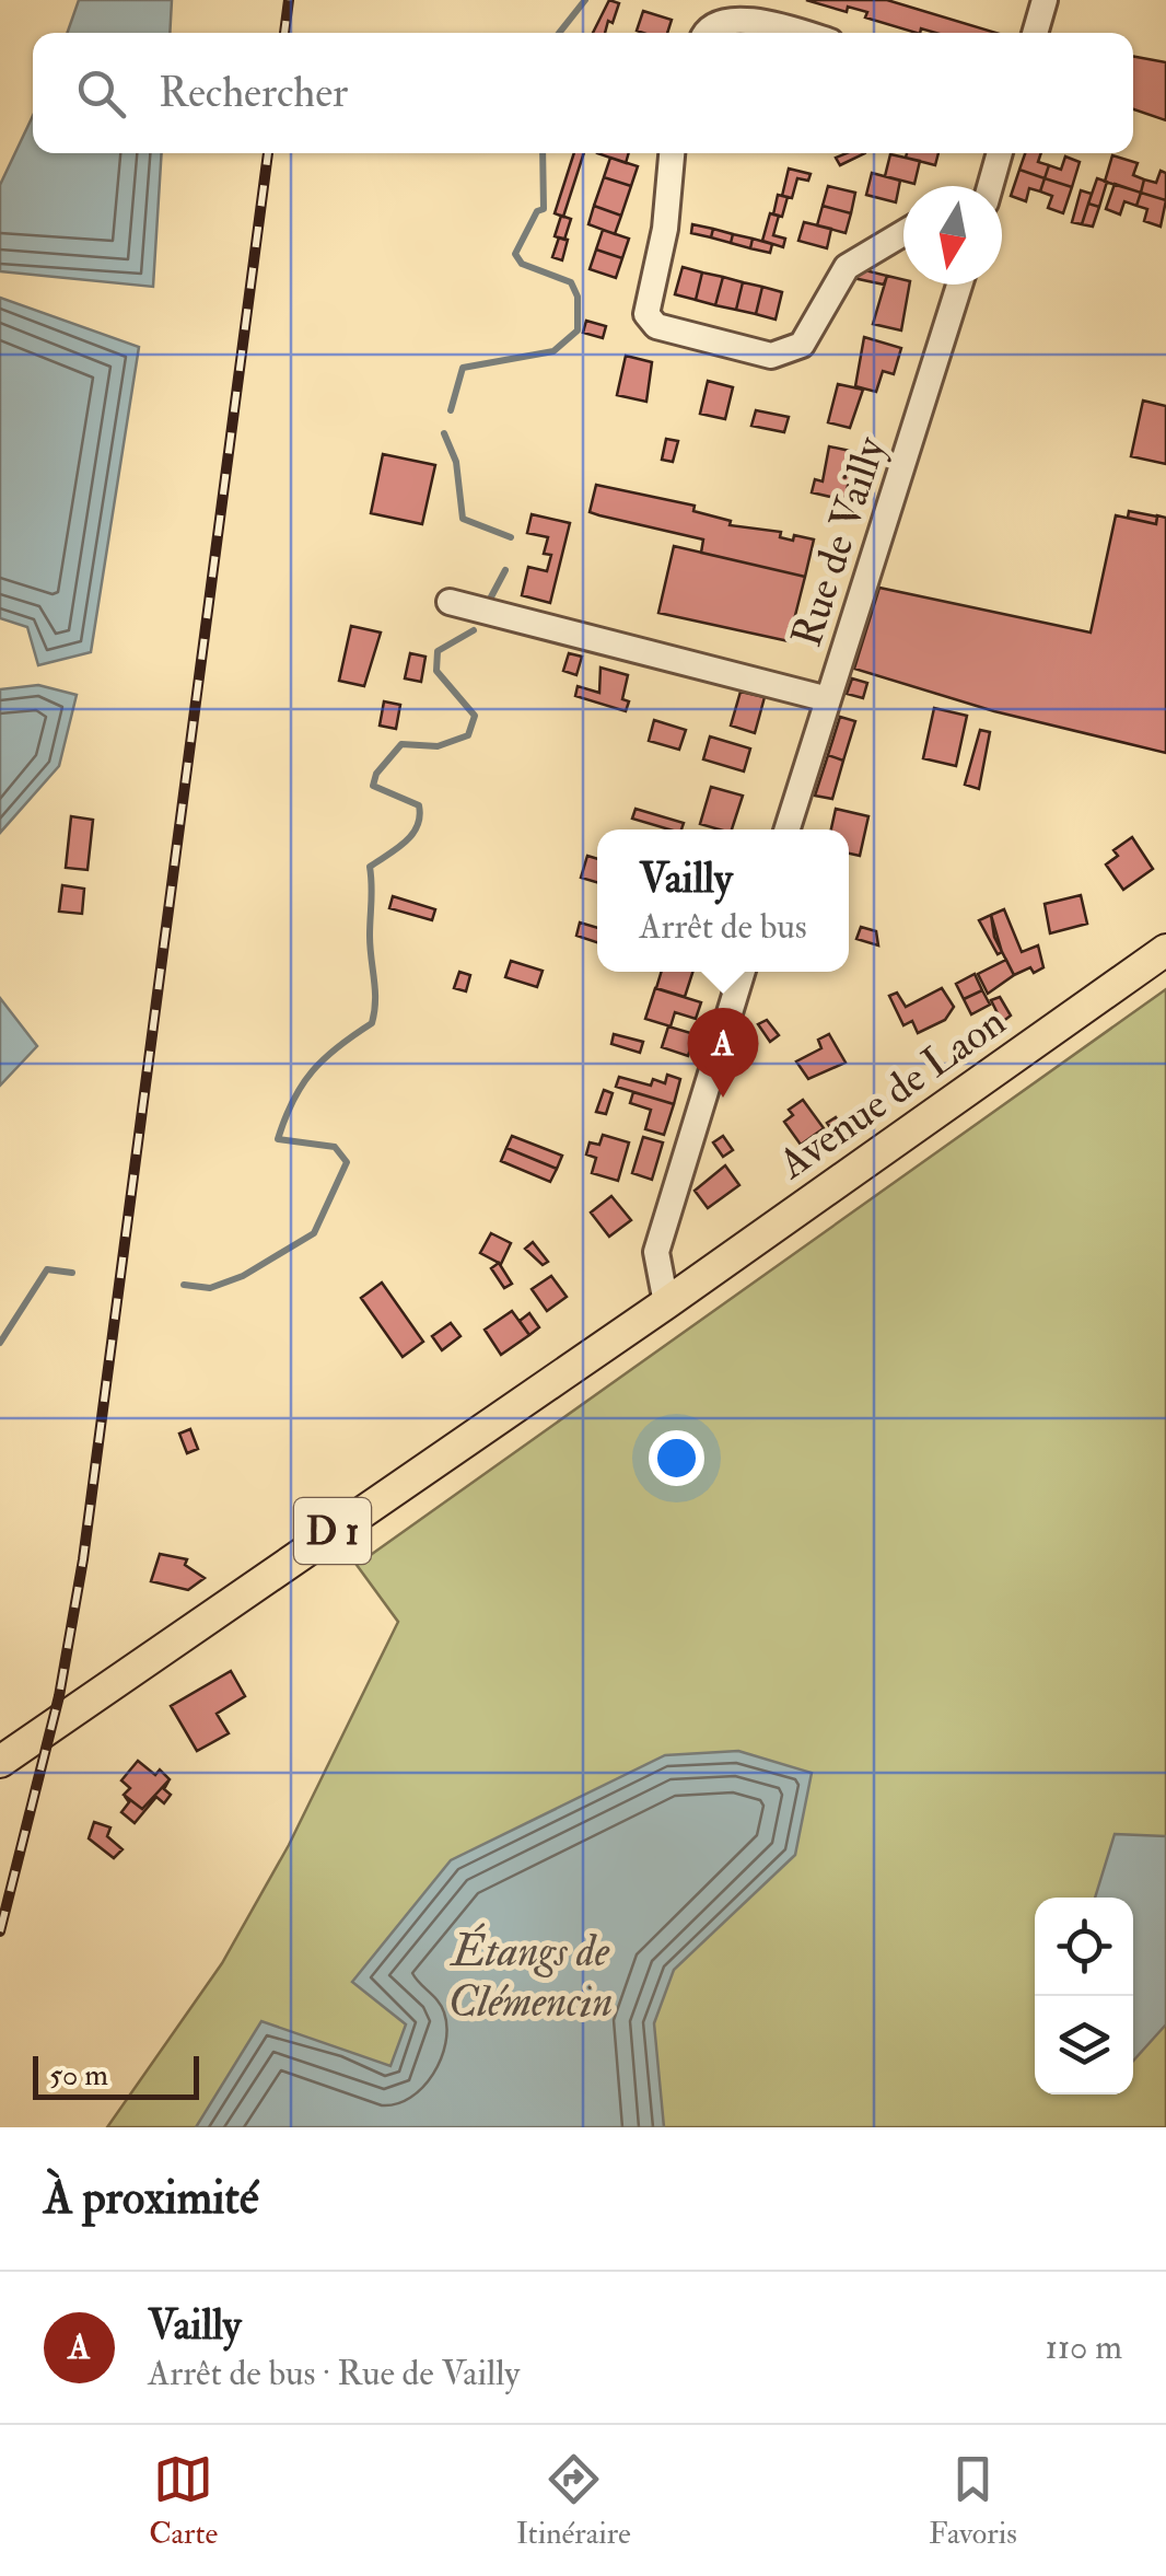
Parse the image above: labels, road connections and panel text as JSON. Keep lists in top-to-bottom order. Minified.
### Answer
{"streets":{"main road":["Avenue de Laon","D 1"],"street":["Rue de Vailly"]},"crossings":[["Avenue de Laon","D 1"]],"water":["Étangs de Clémencin"],"scale_bar":"50 m","north":"bottom","page":{"search":"Rechercher","popup":["Vailly","Arrêt de bus"],"pins":"A","scale":"50 m","heading":"À proximité","list":[{"mark":"A","name":"Vailly","note":"Arrêt de bus · Rue de Vailly","value":"110 m"}],"nav":["Carte","Itinéraire","Favoris"]}}
